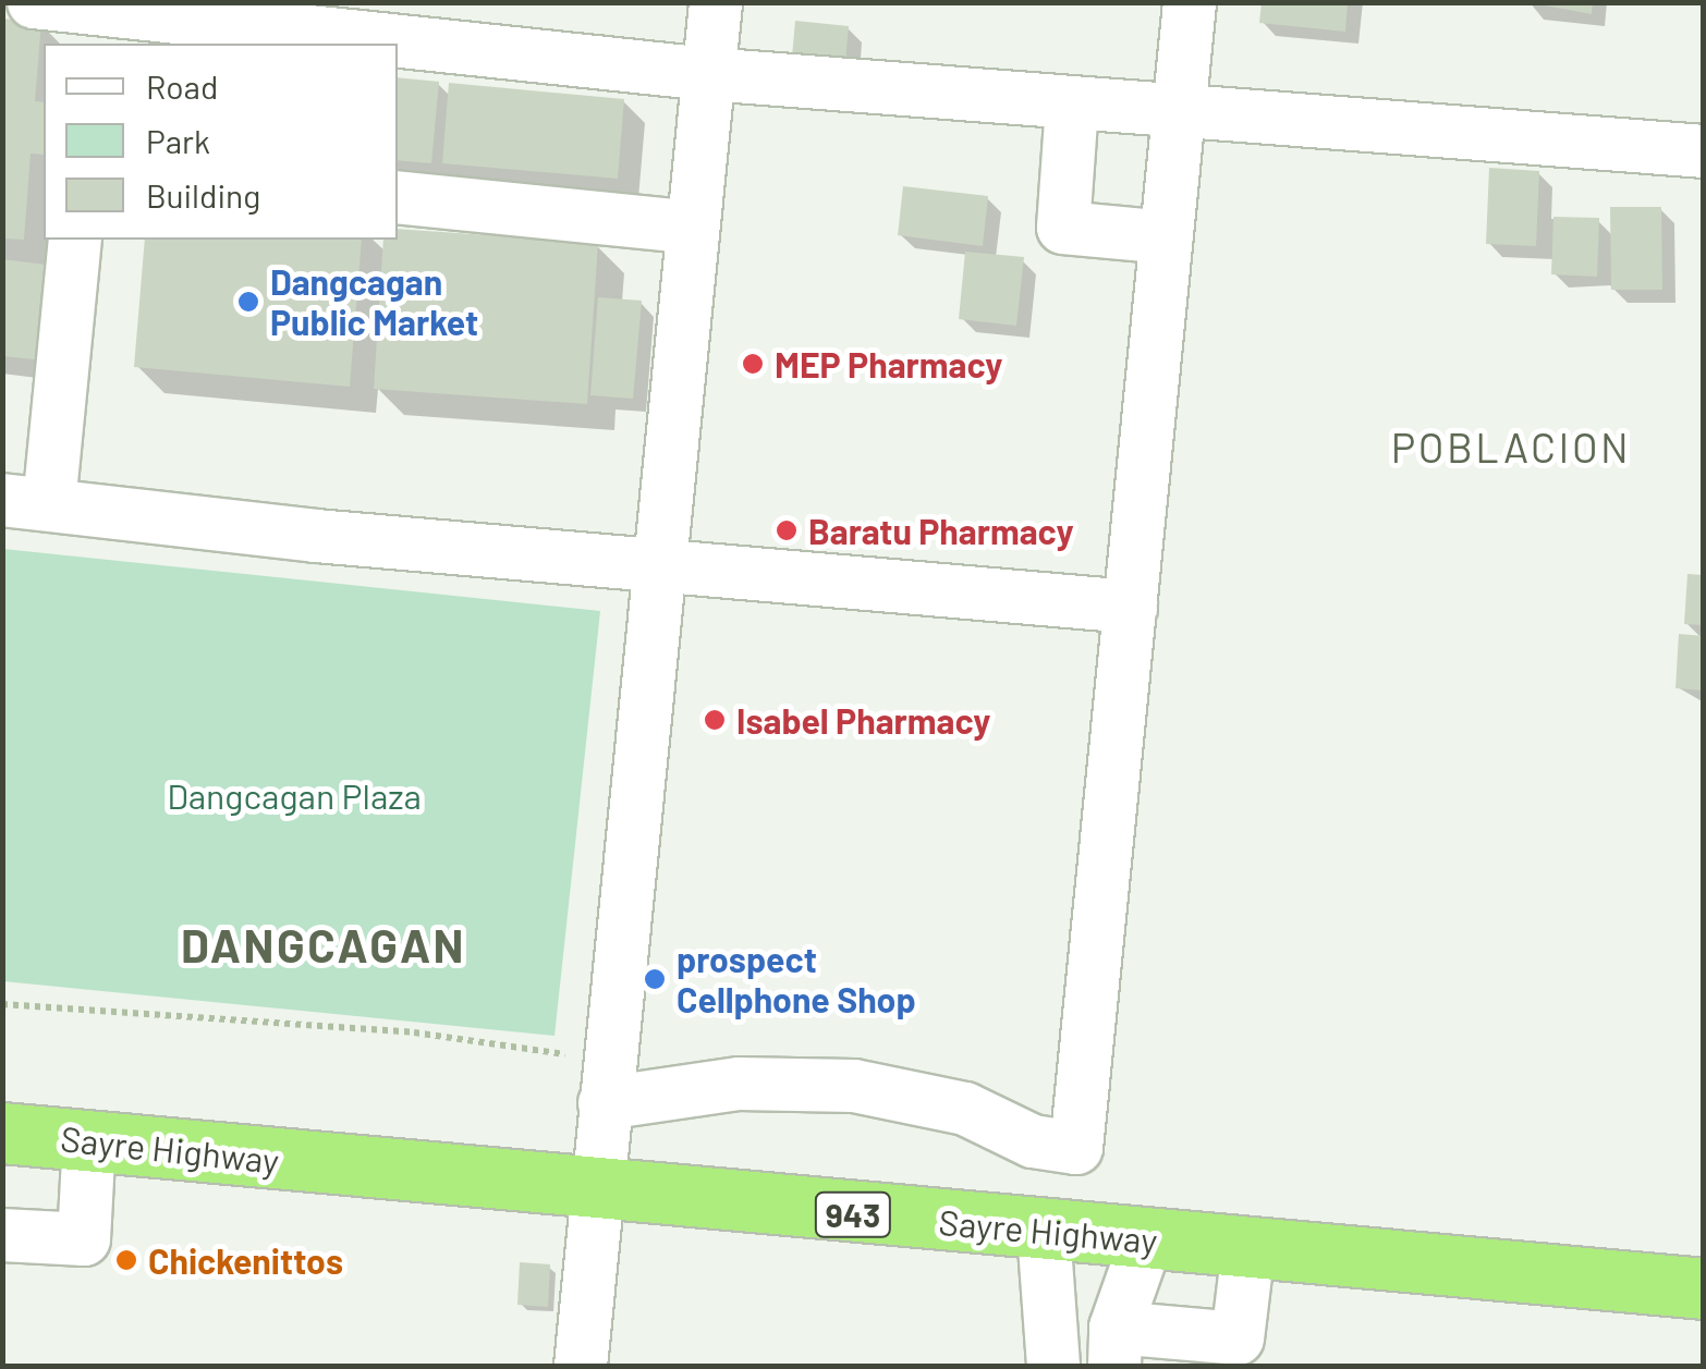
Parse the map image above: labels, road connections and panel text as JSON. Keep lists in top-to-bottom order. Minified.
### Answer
{"streets":{"highway":["Sayre Highway","943"]},"districts":["POBLACION","DANGCAGAN"],"parks":["Dangcagan Plaza"],"places":["Dangcagan Public Market","MEP Pharmacy","Baratu Pharmacy","Isabel Pharmacy","prospect Cellphone Shop","Chickenittos"],"legend":["Road","Park","Building"]}
